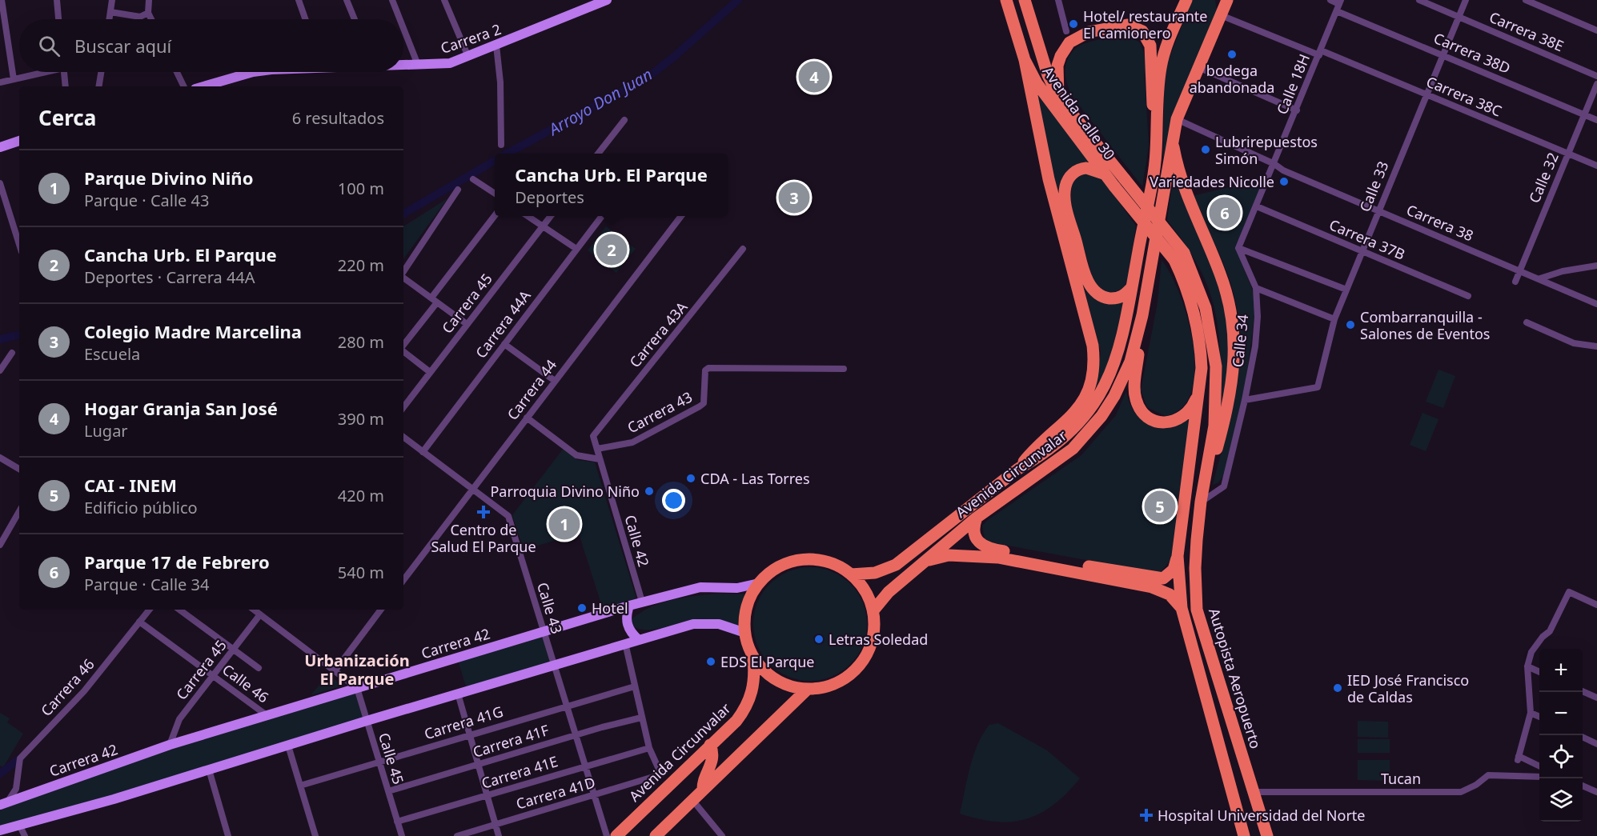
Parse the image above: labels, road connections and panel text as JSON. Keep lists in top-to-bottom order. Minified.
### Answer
{"streets":{"highway":["Avenida Calle 30","Avenida Circunvalar","Autopista Aeropuerto"],"street":["Carrera 38E","Carrera 2","Carrera 38D","Calle 18H","Carrera 38C","Calle 32","Calle 33","Carrera 38","Carrera 37B","Carrera 45","Carrera 44A","Carrera 43A","Calle 34","Carrera 44","Carrera 43","Calle 42","Calle 43","Carrera 42","Calle 46","Carrera 46","Carrera 41G","Carrera 41F","Calle 45","Carrera 41E","Tucan","Carrera 41D"]},"crossings":[["Carrera 38E","Calle 33"],["Carrera 38D","Calle 18H"],["Carrera 38D","Calle 32"],["Carrera 38D","Calle 33"],["Calle 18H","Carrera 38C"],["Calle 18H","Carrera 38"],["Calle 18H","Carrera 37B"],["Carrera 38C","Calle 32"],["Carrera 38C","Calle 33"],["Carrera 38C","Avenida Circunvalar"],["Avenida Calle 30","Autopista Aeropuerto"],["Calle 32","Carrera 38"],["Calle 33","Carrera 38"],["Calle 33","Carrera 37B"],["Calle 33","Calle 34"],["Carrera 38","Avenida Circunvalar"],["Carrera 45","Carrera 42"],["Carrera 45","Calle 46"],["Carrera 44A","Calle 43"],["Carrera 43A","Calle 42"],["Calle 34","Autopista Aeropuerto"],["Carrera 44","Calle 43"],["Carrera 43","Calle 42"],["Avenida Circunvalar","Calle 43"],["Avenida Circunvalar","Carrera 42"],["Calle 42","Carrera 42"],["Calle 43","Carrera 42"],["Calle 43","Carrera 41G"],["Calle 43","Carrera 41F"],["Calle 43","Carrera 41E"],["Calle 43","Carrera 41D"],["Carrera 42","Calle 46"],["Carrera 42","Carrera 46"],["Carrera 42","Calle 45"],["Autopista Aeropuerto","Tucan"],["Calle 46","Carrera 46"],["Carrera 41G","Calle 45"],["Carrera 41F","Calle 45"],["Calle 45","Carrera 41E"]],"districts":["Urbanización El Parque"],"water":["Arroyo Don Juan"],"places":{"other":["Hotel/ restaurante El camionero","bodega abandonada","Lubrirepuestos Simón","Variedades Nicolle","Combarranquilla - Salones de Eventos","CDA - Las Torres","Parroquia Divino Niño","Hotel","Letras Soledad","EDS El Parque","IED José Francisco de Caldas"],"health":["Centro de Salud El Parque","Hospital Universidad del Norte"]},"page":{"search":"Buscar aquí","pins":["4","3","6","2","5","1"],"heading":["Cerca","6 resultados"],"list":[{"mark":"1","name":"Parque Divino Niño","note":"Parque · Calle 43","value":"100 m"},{"mark":"2","name":"Cancha Urb. El Parque","note":"Deportes · Carrera 44A","value":"220 m"},{"mark":"3","name":"Colegio Madre Marcelina","note":"Escuela","value":"280 m"},{"mark":"4","name":"Hogar Granja San José","note":"Lugar","value":"390 m"},{"mark":"5","name":"CAI - INEM","note":"Edificio público","value":"420 m"},{"mark":"6","name":"Parque 17 de Febrero","note":"Parque · Calle 34","value":"540 m"}],"popup":["Cancha Urb. El Parque","Deportes"],"map_buttons":["+","−"]}}
